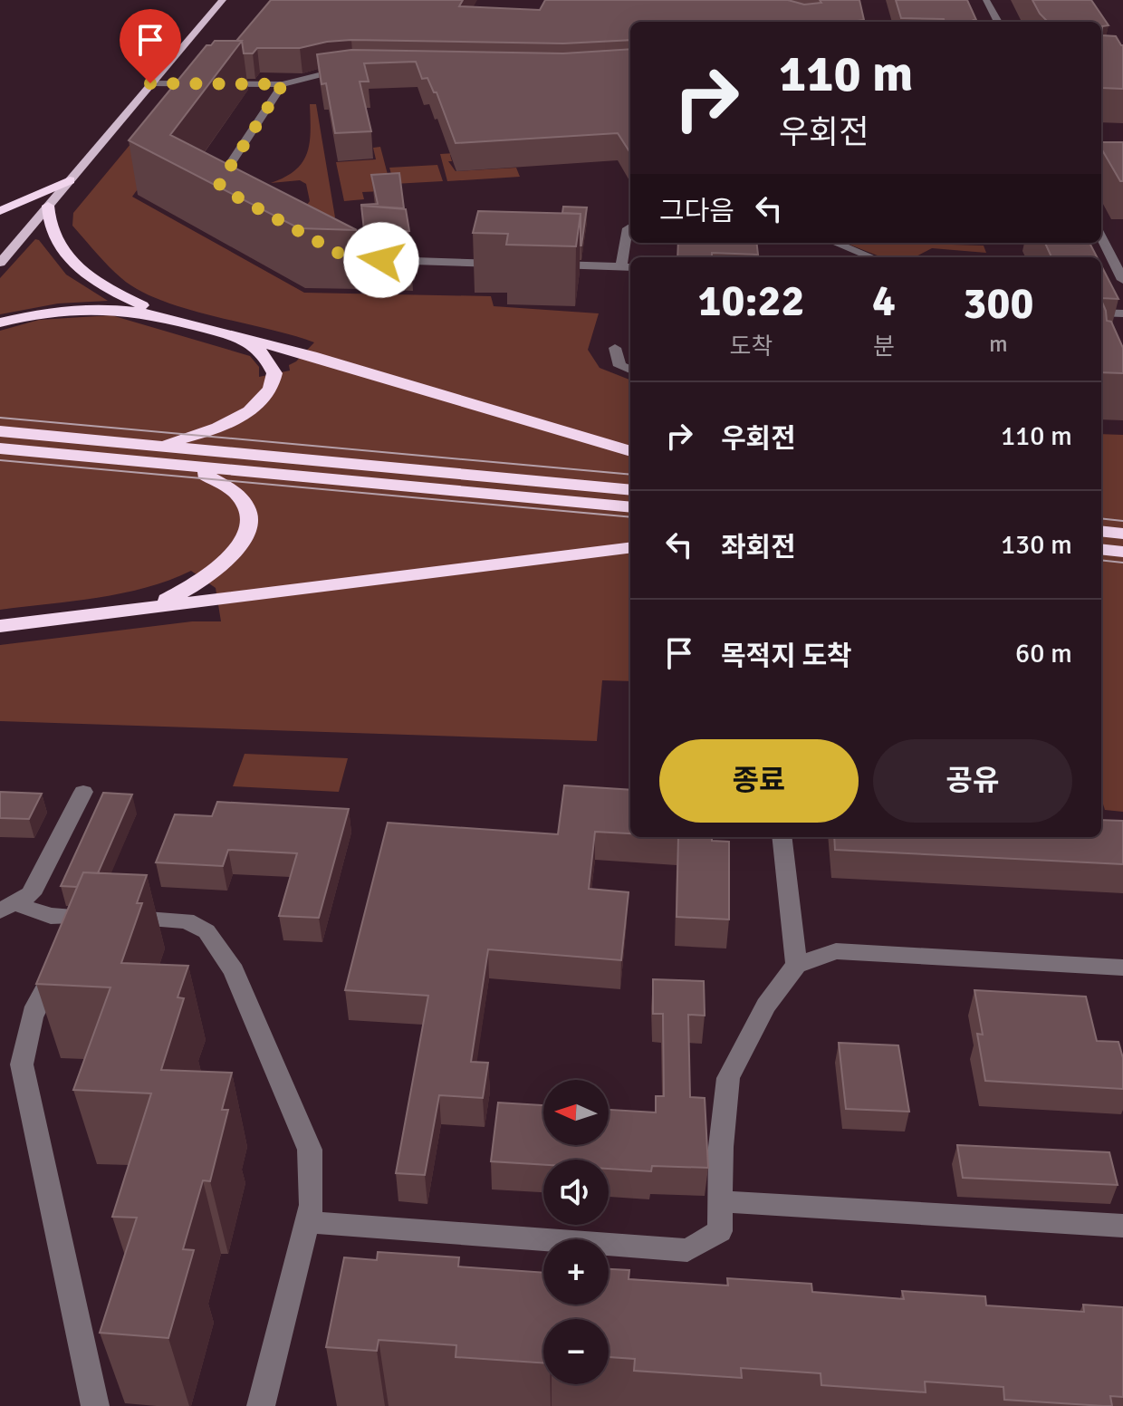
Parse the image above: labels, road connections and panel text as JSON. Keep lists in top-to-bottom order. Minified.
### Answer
{"north":"left","page":{"turn":["110 m","우회전"],"then":"그다음","eta":["10:22","도착","4","분","300","m"],"list":[{"name":"우회전","value":"110 m"},{"name":"좌회전","value":"130 m"},{"name":"목적지 도착","value":"60 m"}],"buttons":["종료","공유"],"map_buttons":["+","−"]}}
